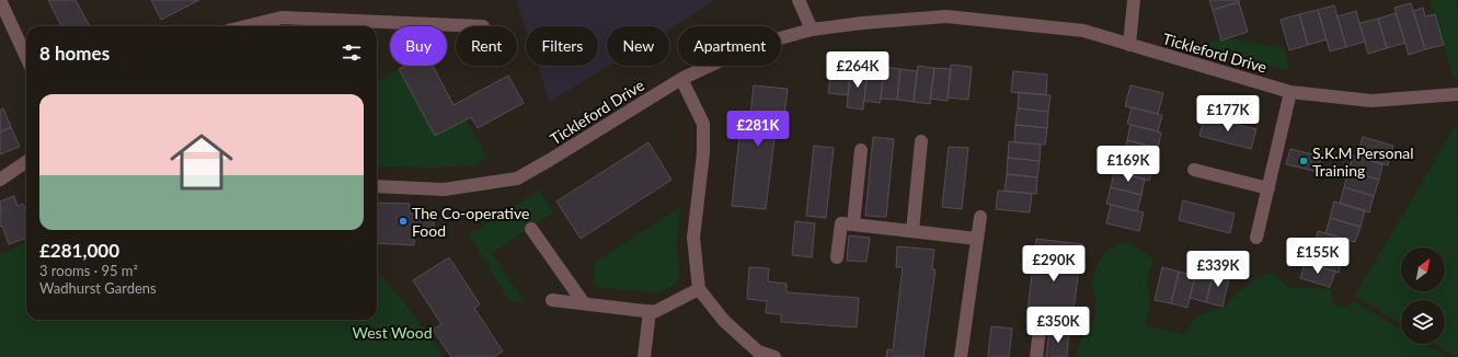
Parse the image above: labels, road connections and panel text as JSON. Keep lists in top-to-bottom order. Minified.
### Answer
{"streets":{"street":["Tickleford Drive"]},"parks":["West Wood"],"places":["S.K.M Personal Training","The Co-operative Food"],"north":"top right","page":{"chip":["Buy","Rent","Filters","New","Apartment"],"heading":"8 homes","price":["£264K","£177K","£281K","£169K","£155K","£290K","£339K","£350K"],"list":[{"name":"£281,000","note":"3 rooms · 95 m² · Wadhurst Gardens"}]}}
